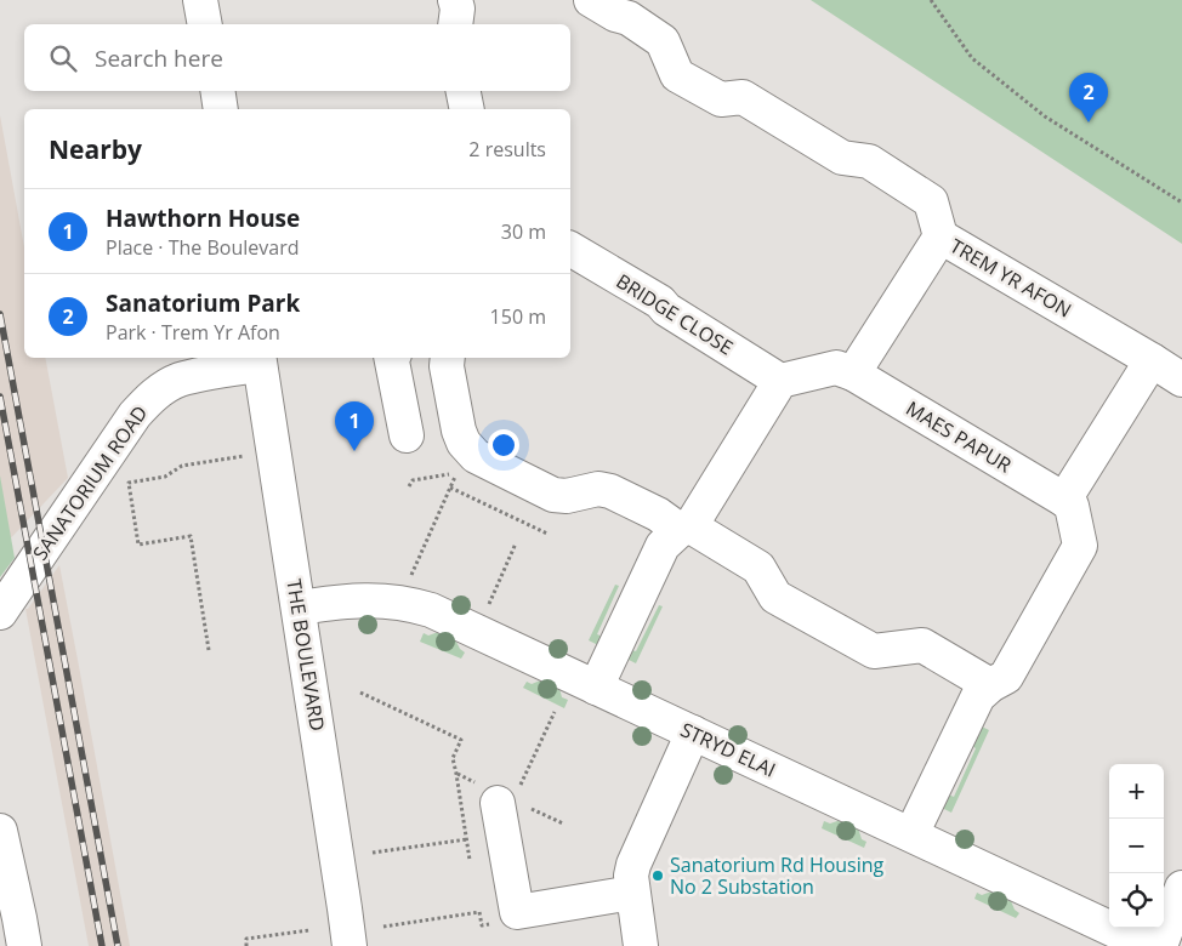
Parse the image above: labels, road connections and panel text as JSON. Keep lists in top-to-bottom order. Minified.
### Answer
{"streets":{"street":["TREM YR AFON","BRIDGE CLOSE","MAES PAPUR","SANATORIUM ROAD","THE BOULEVARD","STRYD ELAI"]},"crossings":[["SANATORIUM ROAD","THE BOULEVARD"],["THE BOULEVARD","STRYD ELAI"]],"places":["Sanatorium Rd Housing No 2 Substation"],"page":{"search":"Search here","pins":["2","1"],"heading":["Nearby","2 results"],"list":[{"mark":"1","name":"Hawthorn House","note":"Place · The Boulevard","value":"30 m"},{"mark":"2","name":"Sanatorium Park","note":"Park · Trem Yr Afon","value":"150 m"}],"map_buttons":["+","−"]}}
